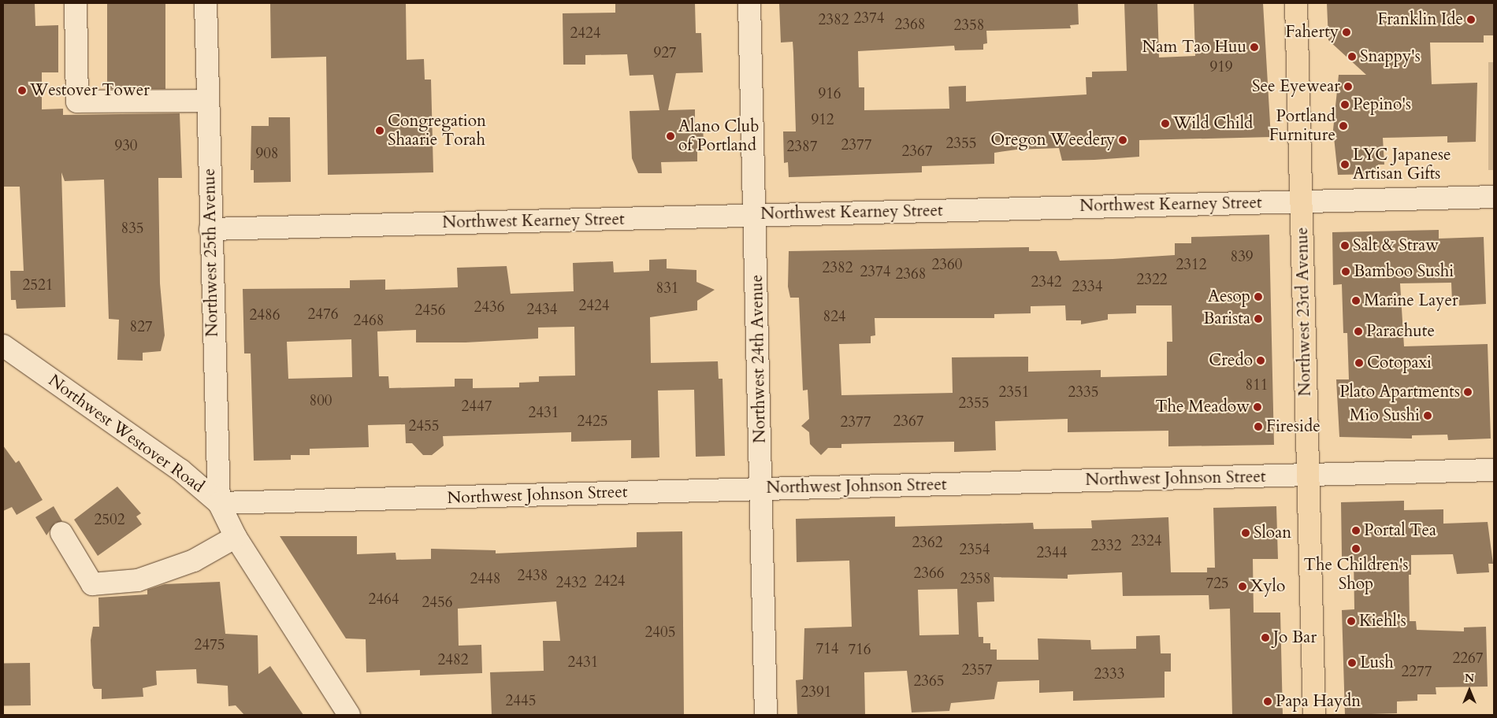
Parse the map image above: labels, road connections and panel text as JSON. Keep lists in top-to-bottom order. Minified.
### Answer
{"streets":{"main road":["Northwest 23rd Avenue"],"street":["Northwest Kearney Street","Northwest 25th Avenue","Northwest 24th Avenue","Northwest Westover Road","Northwest Johnson Street"]},"crossings":[["Northwest Kearney Street","Northwest 25th Avenue"],["Northwest Kearney Street","Northwest 23rd Avenue"],["Northwest Kearney Street","Northwest 24th Avenue"],["Northwest 25th Avenue","Northwest Westover Road"],["Northwest 25th Avenue","Northwest Johnson Street"],["Northwest 23rd Avenue","Northwest Johnson Street"],["Northwest 24th Avenue","Northwest Johnson Street"],["Northwest Westover Road","Northwest Johnson Street"]],"places":["Franklin Ide","Faherty","Nam Tao Huu","Snappy's","See Eyewear","Westover Tower","Pepino's","Wild Child","Portland Furniture","Congregation Shaarie Torah","Alano Club of Portland","Oregon Weedery","LYC Japanese Artisan Gifts","Salt & Straw","Bamboo Sushi","Aesop","Marine Layer","Barista","Parachute","Credo","Cotopaxi","Plato Apartments","The Meadow","Mio Sushi","Fireside","Portal Tea","Sloan","The Children's Shop","Xylo","Kiehl's","Jo Bar","Lush","Papa Haydn"],"house_numbers":["2374","2382","2368","2358","2424","927","919","916","912","2355","2377","930","2387","2367","908","835","839","2360","2312","2382","2374","2368","2322","2342","2521","2334","831","2424","2436","2434","2456","2476","2486","824","2468","827","811","2351","2335","800","2355","2447","2431","2425","2367","2377","2455","2502","2324","2362","2332","2354","2344","2366","2438","2448","2358","2424","2432","725","2464","2456","2405","2475","714","716","2267","2482","2431","2357","2277","2333","2365","2391","2445"],"north":"top"}
